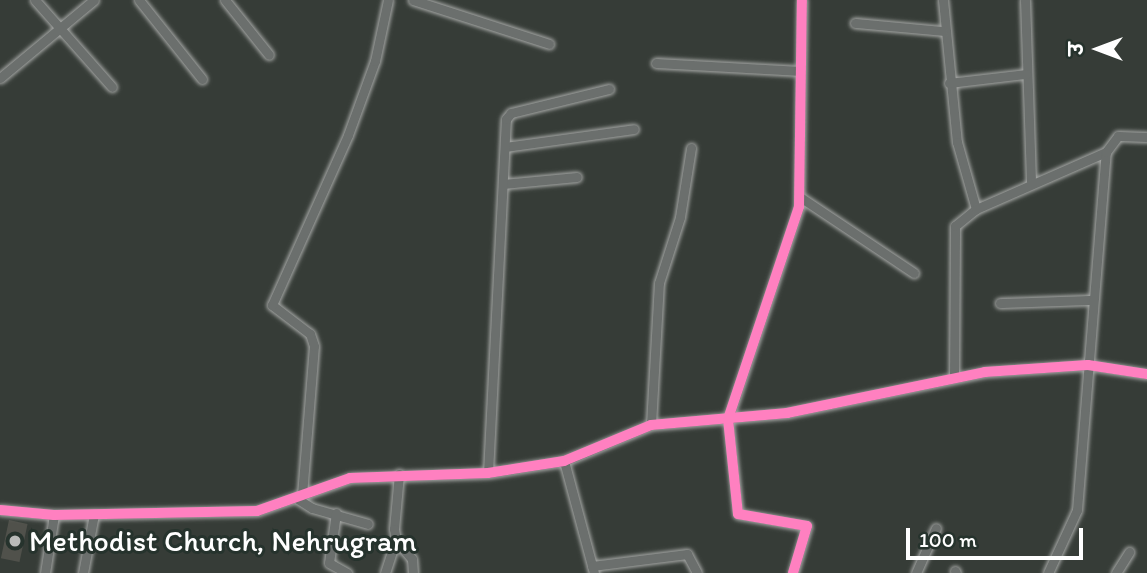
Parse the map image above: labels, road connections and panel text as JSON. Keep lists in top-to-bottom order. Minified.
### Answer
{"places":["Methodist Church, Nehrugram"],"scale_bar":"100 m","north":"left"}
